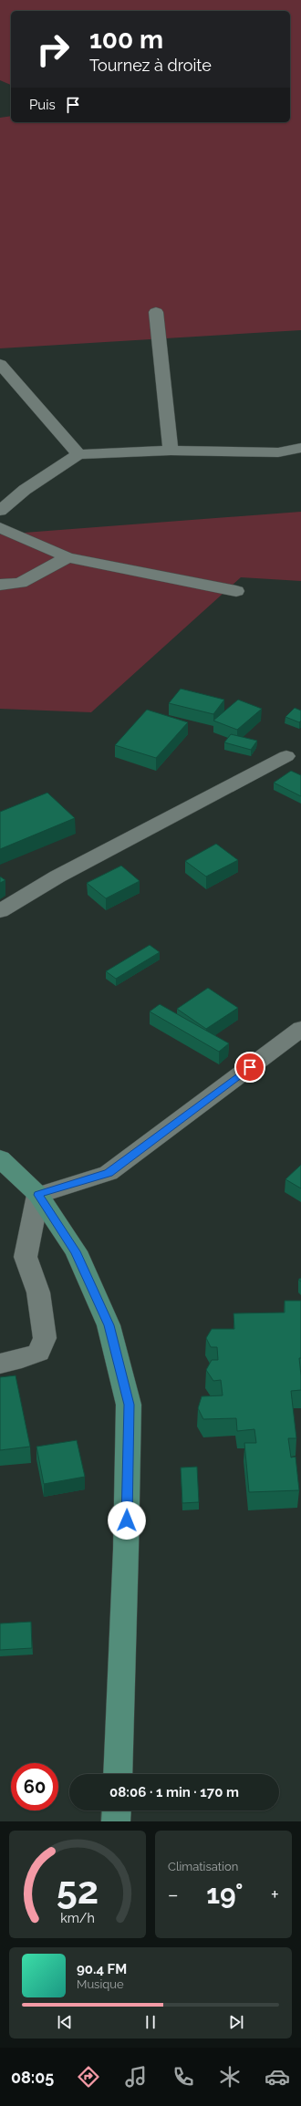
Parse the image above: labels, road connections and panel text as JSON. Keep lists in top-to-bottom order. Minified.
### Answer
{"page":{"turn":["100 m","Tournez à droite"],"then":"Puis","limit":"60","trip":"08:06 · 1 min · 170 m","tile":"Climatisation","heat":["−","19°","+"],"song":["90.4 FM","Musique"],"tabs":"08:05","gauge":["52","km/h"]}}
